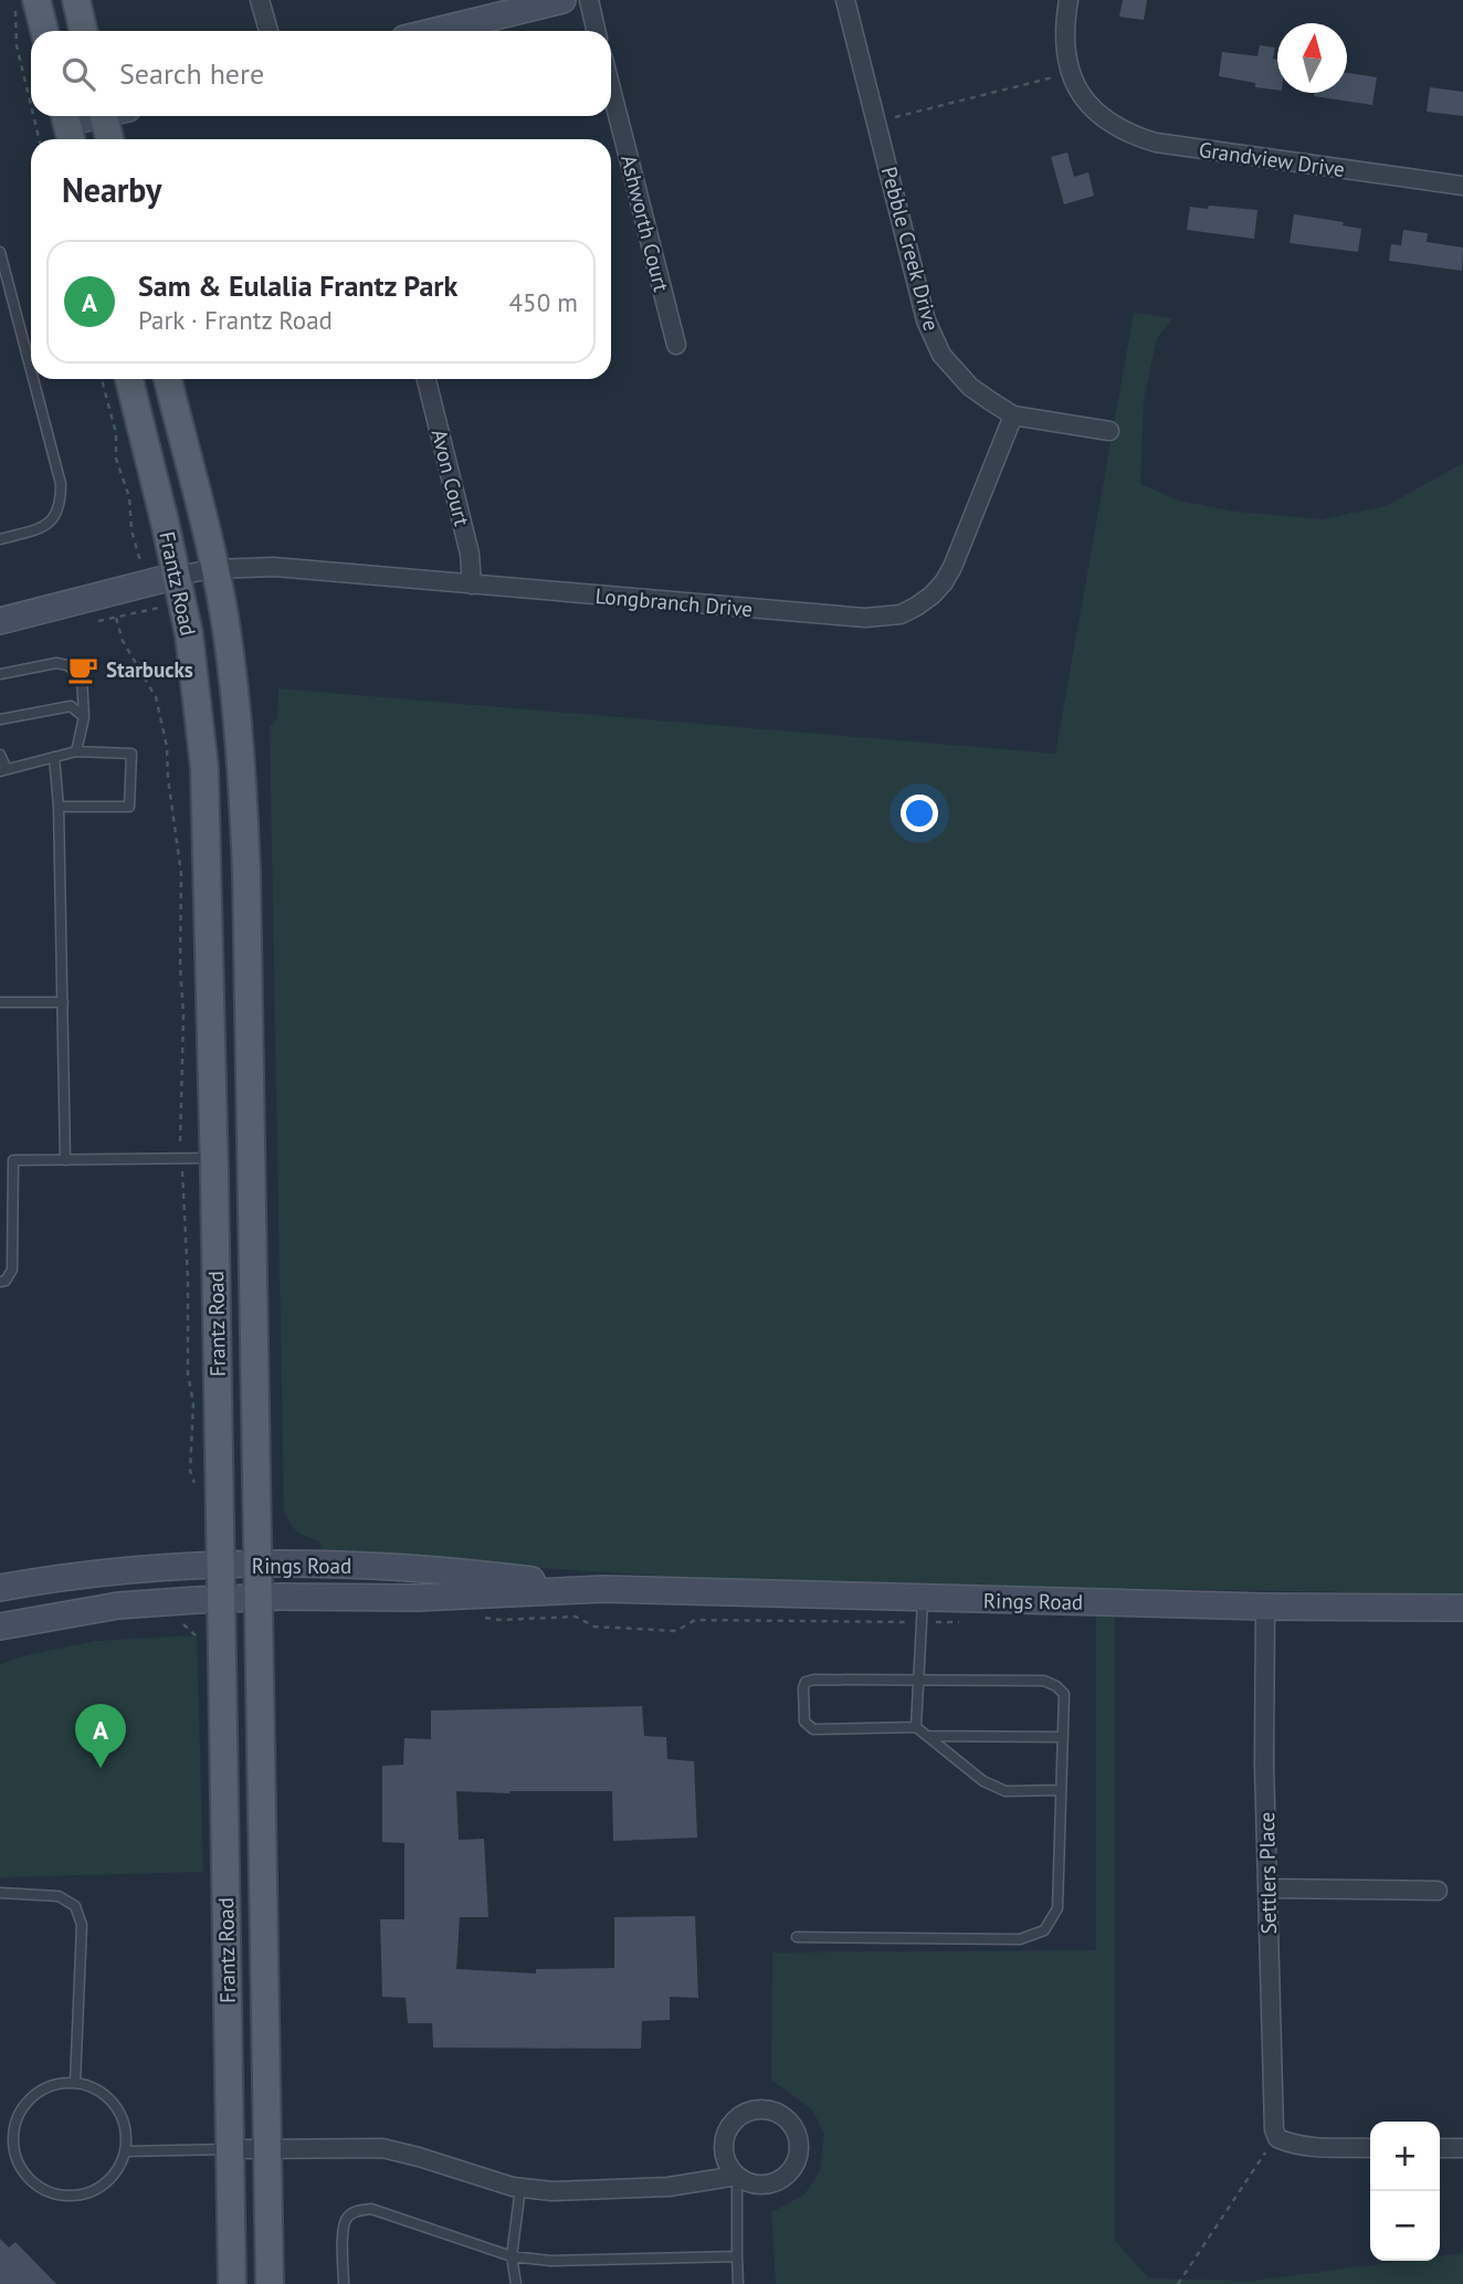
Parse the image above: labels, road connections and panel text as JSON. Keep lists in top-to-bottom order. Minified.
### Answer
{"streets":{"main road":["Frantz Road","Rings Road"],"street":["Grandview Drive","Ashworth Court","Pebble Creek Drive","Avon Court","Longbranch Drive","Settlers Place"]},"crossings":[["Pebble Creek Drive","Longbranch Drive"],["Avon Court","Longbranch Drive"],["Frantz Road","Longbranch Drive"],["Frantz Road","Rings Road"],["Rings Road","Settlers Place"]],"places":{"cafe":["Starbucks"]},"north":"top","page":{"search":"Search here","heading":"Nearby","list":[{"mark":"A","name":"Sam & Eulalia Frantz Park","note":"Park · Frantz Road","value":"450 m"}],"pins":"A","map_buttons":["+","−"]}}
